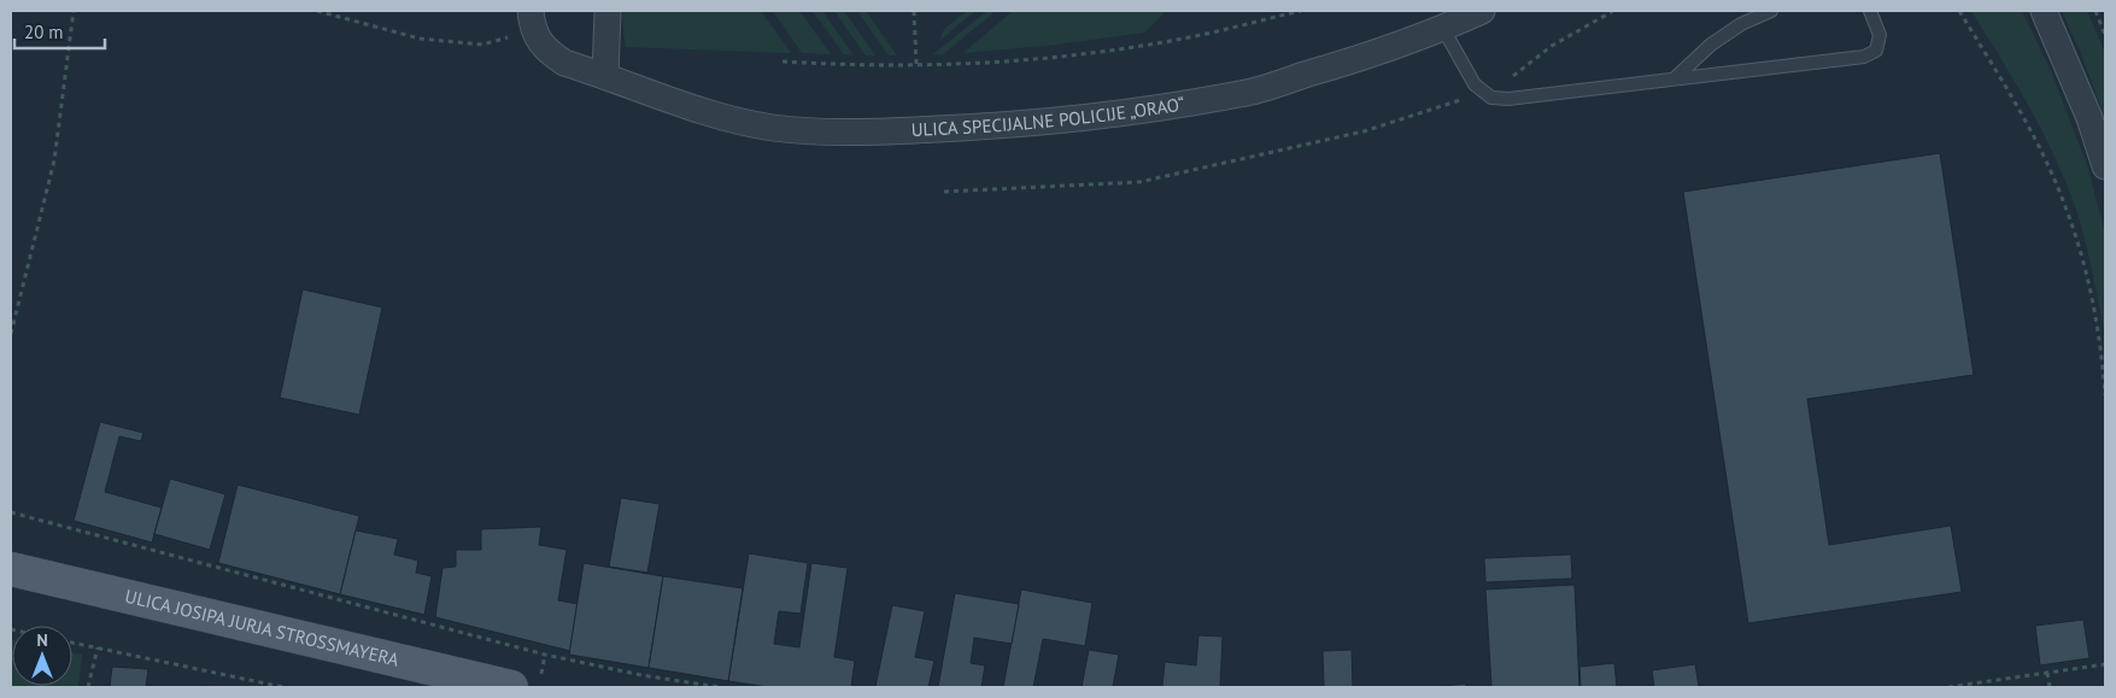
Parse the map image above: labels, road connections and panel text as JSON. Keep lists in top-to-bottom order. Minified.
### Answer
{"streets":{"main road":["ULICA JOSIPA JURJA STROSSMAYERA"],"street":["ULICA SPECIJALNE POLICIJE „ORAO“"]},"scale_bar":"20 m","north":"top"}
